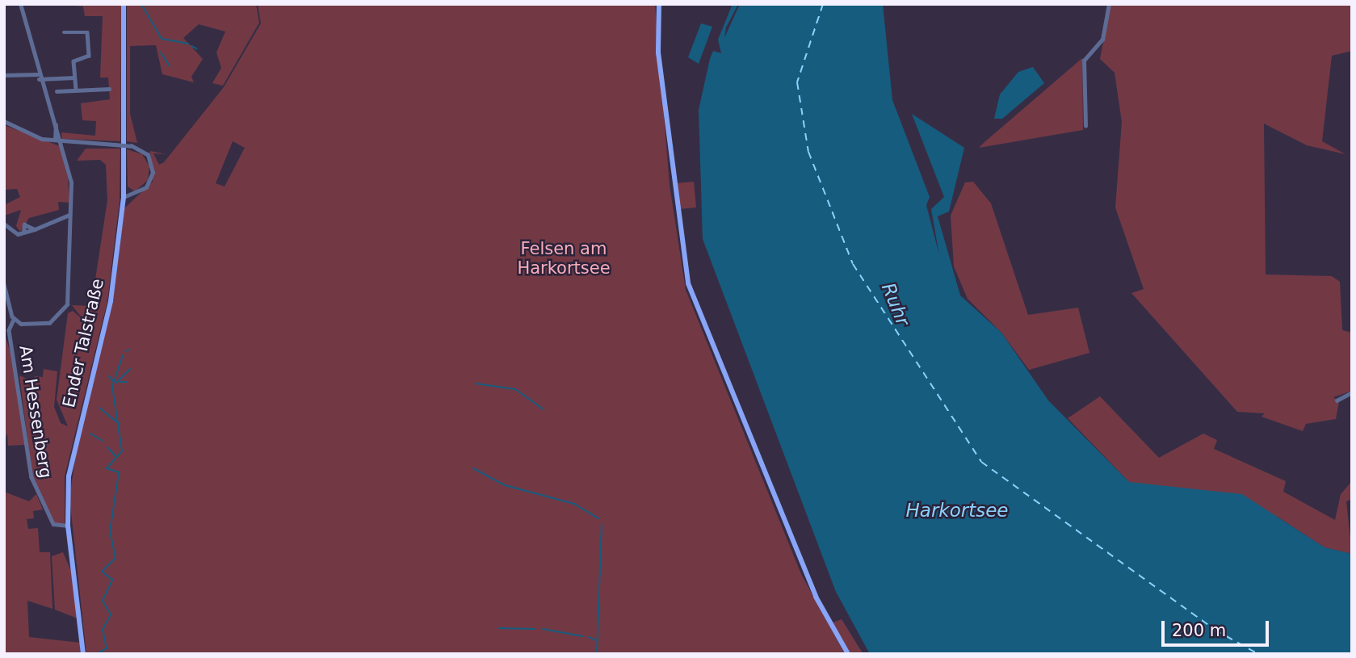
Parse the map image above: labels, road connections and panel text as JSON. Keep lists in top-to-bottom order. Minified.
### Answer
{"streets":{"main road":["Ender Talstraße"],"street":["Am Hessenberg"]},"crossings":[["Ender Talstraße","Am Hessenberg"]],"water":["Ruhr","Harkortsee"],"parks":["Felsen am Harkortsee"],"scale_bar":"200 m"}
